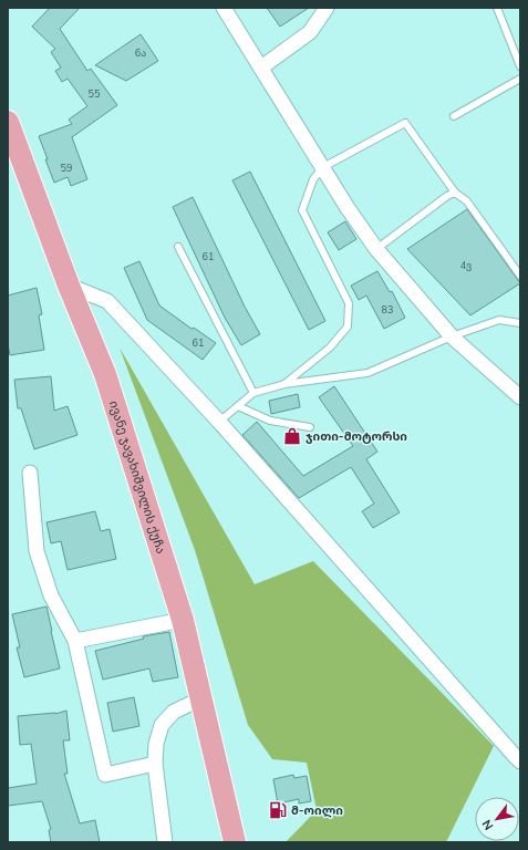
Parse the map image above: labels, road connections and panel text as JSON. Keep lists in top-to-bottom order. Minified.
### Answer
{"streets":{"main road":["ივანე ჯავახიშვილის ქუჩა"]},"places":{"shop":["ჯითი-მოტორსი"],"fuel station":["მ-ოილი"]},"house_numbers":["6ა","55","59","61","4ვ","83","61"],"north":"bottom left"}
